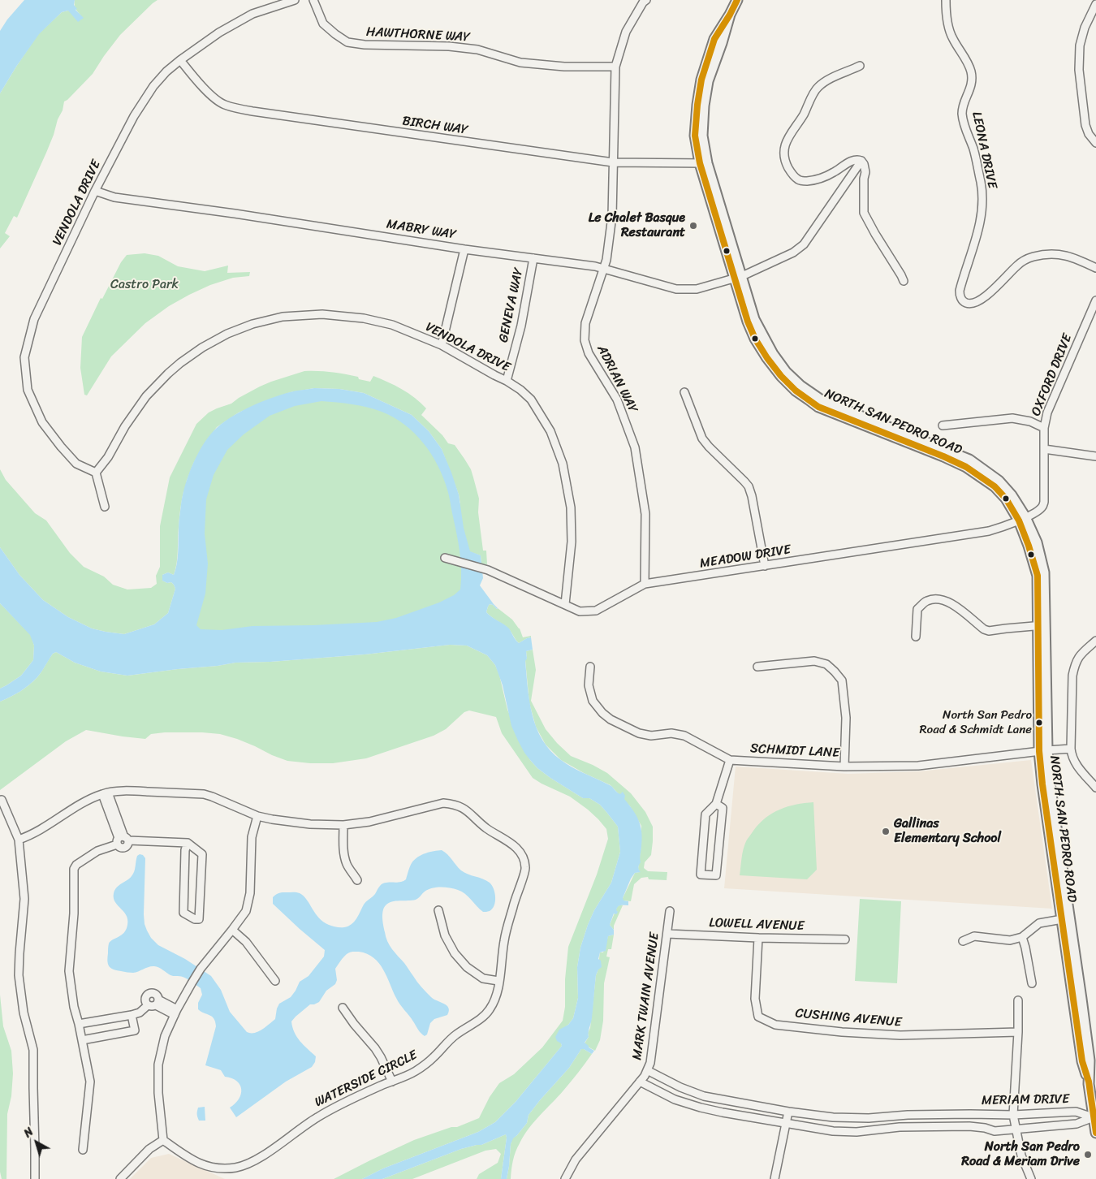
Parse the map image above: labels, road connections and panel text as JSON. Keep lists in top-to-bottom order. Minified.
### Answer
{"streets":{"street":["HAWTHORNE WAY","BIRCH WAY","LEONA DRIVE","VENDOLA DRIVE","MABRY WAY","GENEVA WAY","OXFORD DRIVE","ADRIAN WAY","NORTH SAN PEDRO ROAD","MEADOW DRIVE","SCHMIDT LANE","LOWELL AVENUE","MARK TWAIN AVENUE","CUSHING AVENUE","WATERSIDE CIRCLE","MERIAM DRIVE"]},"crossings":[["HAWTHORNE WAY","ADRIAN WAY"],["BIRCH WAY","VENDOLA DRIVE"],["BIRCH WAY","ADRIAN WAY"],["BIRCH WAY","NORTH SAN PEDRO ROAD"],["VENDOLA DRIVE","MABRY WAY"],["VENDOLA DRIVE","GENEVA WAY"],["VENDOLA DRIVE","MEADOW DRIVE"],["MABRY WAY","GENEVA WAY"],["MABRY WAY","ADRIAN WAY"],["MABRY WAY","NORTH SAN PEDRO ROAD"],["OXFORD DRIVE","NORTH SAN PEDRO ROAD"],["OXFORD DRIVE","MEADOW DRIVE"],["ADRIAN WAY","MEADOW DRIVE"],["NORTH SAN PEDRO ROAD","MEADOW DRIVE"],["NORTH SAN PEDRO ROAD","SCHMIDT LANE"],["NORTH SAN PEDRO ROAD","MERIAM DRIVE"],["LOWELL AVENUE","MARK TWAIN AVENUE"],["LOWELL AVENUE","CUSHING AVENUE"],["MARK TWAIN AVENUE","MERIAM DRIVE"]],"parks":["Castro Park"],"places":["Le Chalet Basque Restaurant","North San Pedro Road & Schmidt Lane","Gallinas Elementary School","North San Pedro Road & Meriam Drive"],"north":"top left"}
